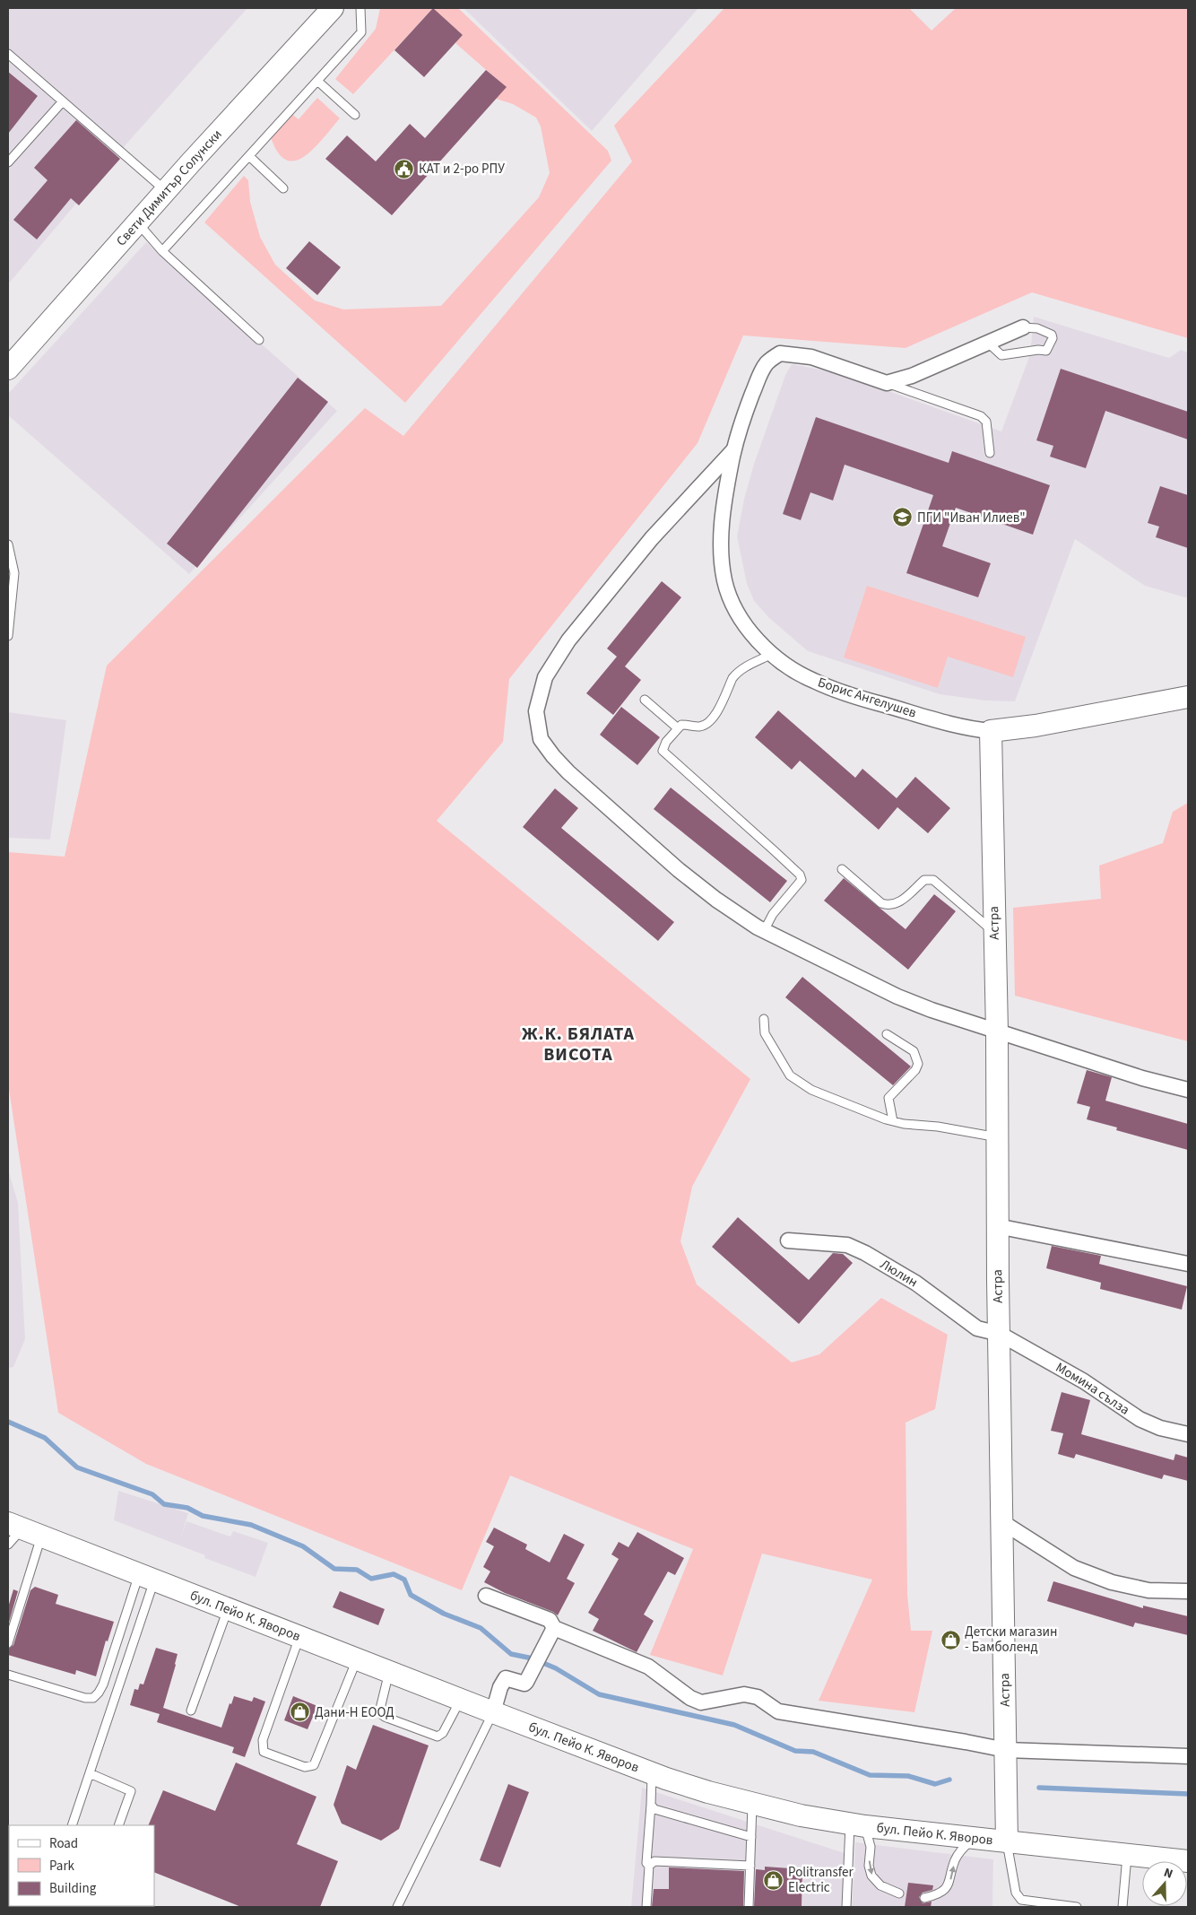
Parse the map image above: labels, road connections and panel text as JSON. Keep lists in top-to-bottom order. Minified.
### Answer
{"streets":{"street":["Свети Димитър Солунски","Борис Ангелушев","Астра","Люлин","Момина сълза","бул. Пейо К. Яворов"]},"crossings":[["Борис Ангелушев","Астра"],["Астра","Люлин"],["Астра","Момина сълза"],["Астра","бул. Пейо К. Яворов"],["Люлин","Момина сълза"]],"districts":["Ж.К. БЯЛАТА ВИСОТА"],"places":{"public building":["КАТ и 2-ро РПУ"],"school or university":["ПГИ \"Иван Илиев\""],"shop":["Детски магазин - Бамболенд","Дани-Н ЕООД","Politransfer Electric"]},"legend":["Road","Park","Building"],"north":"top"}
